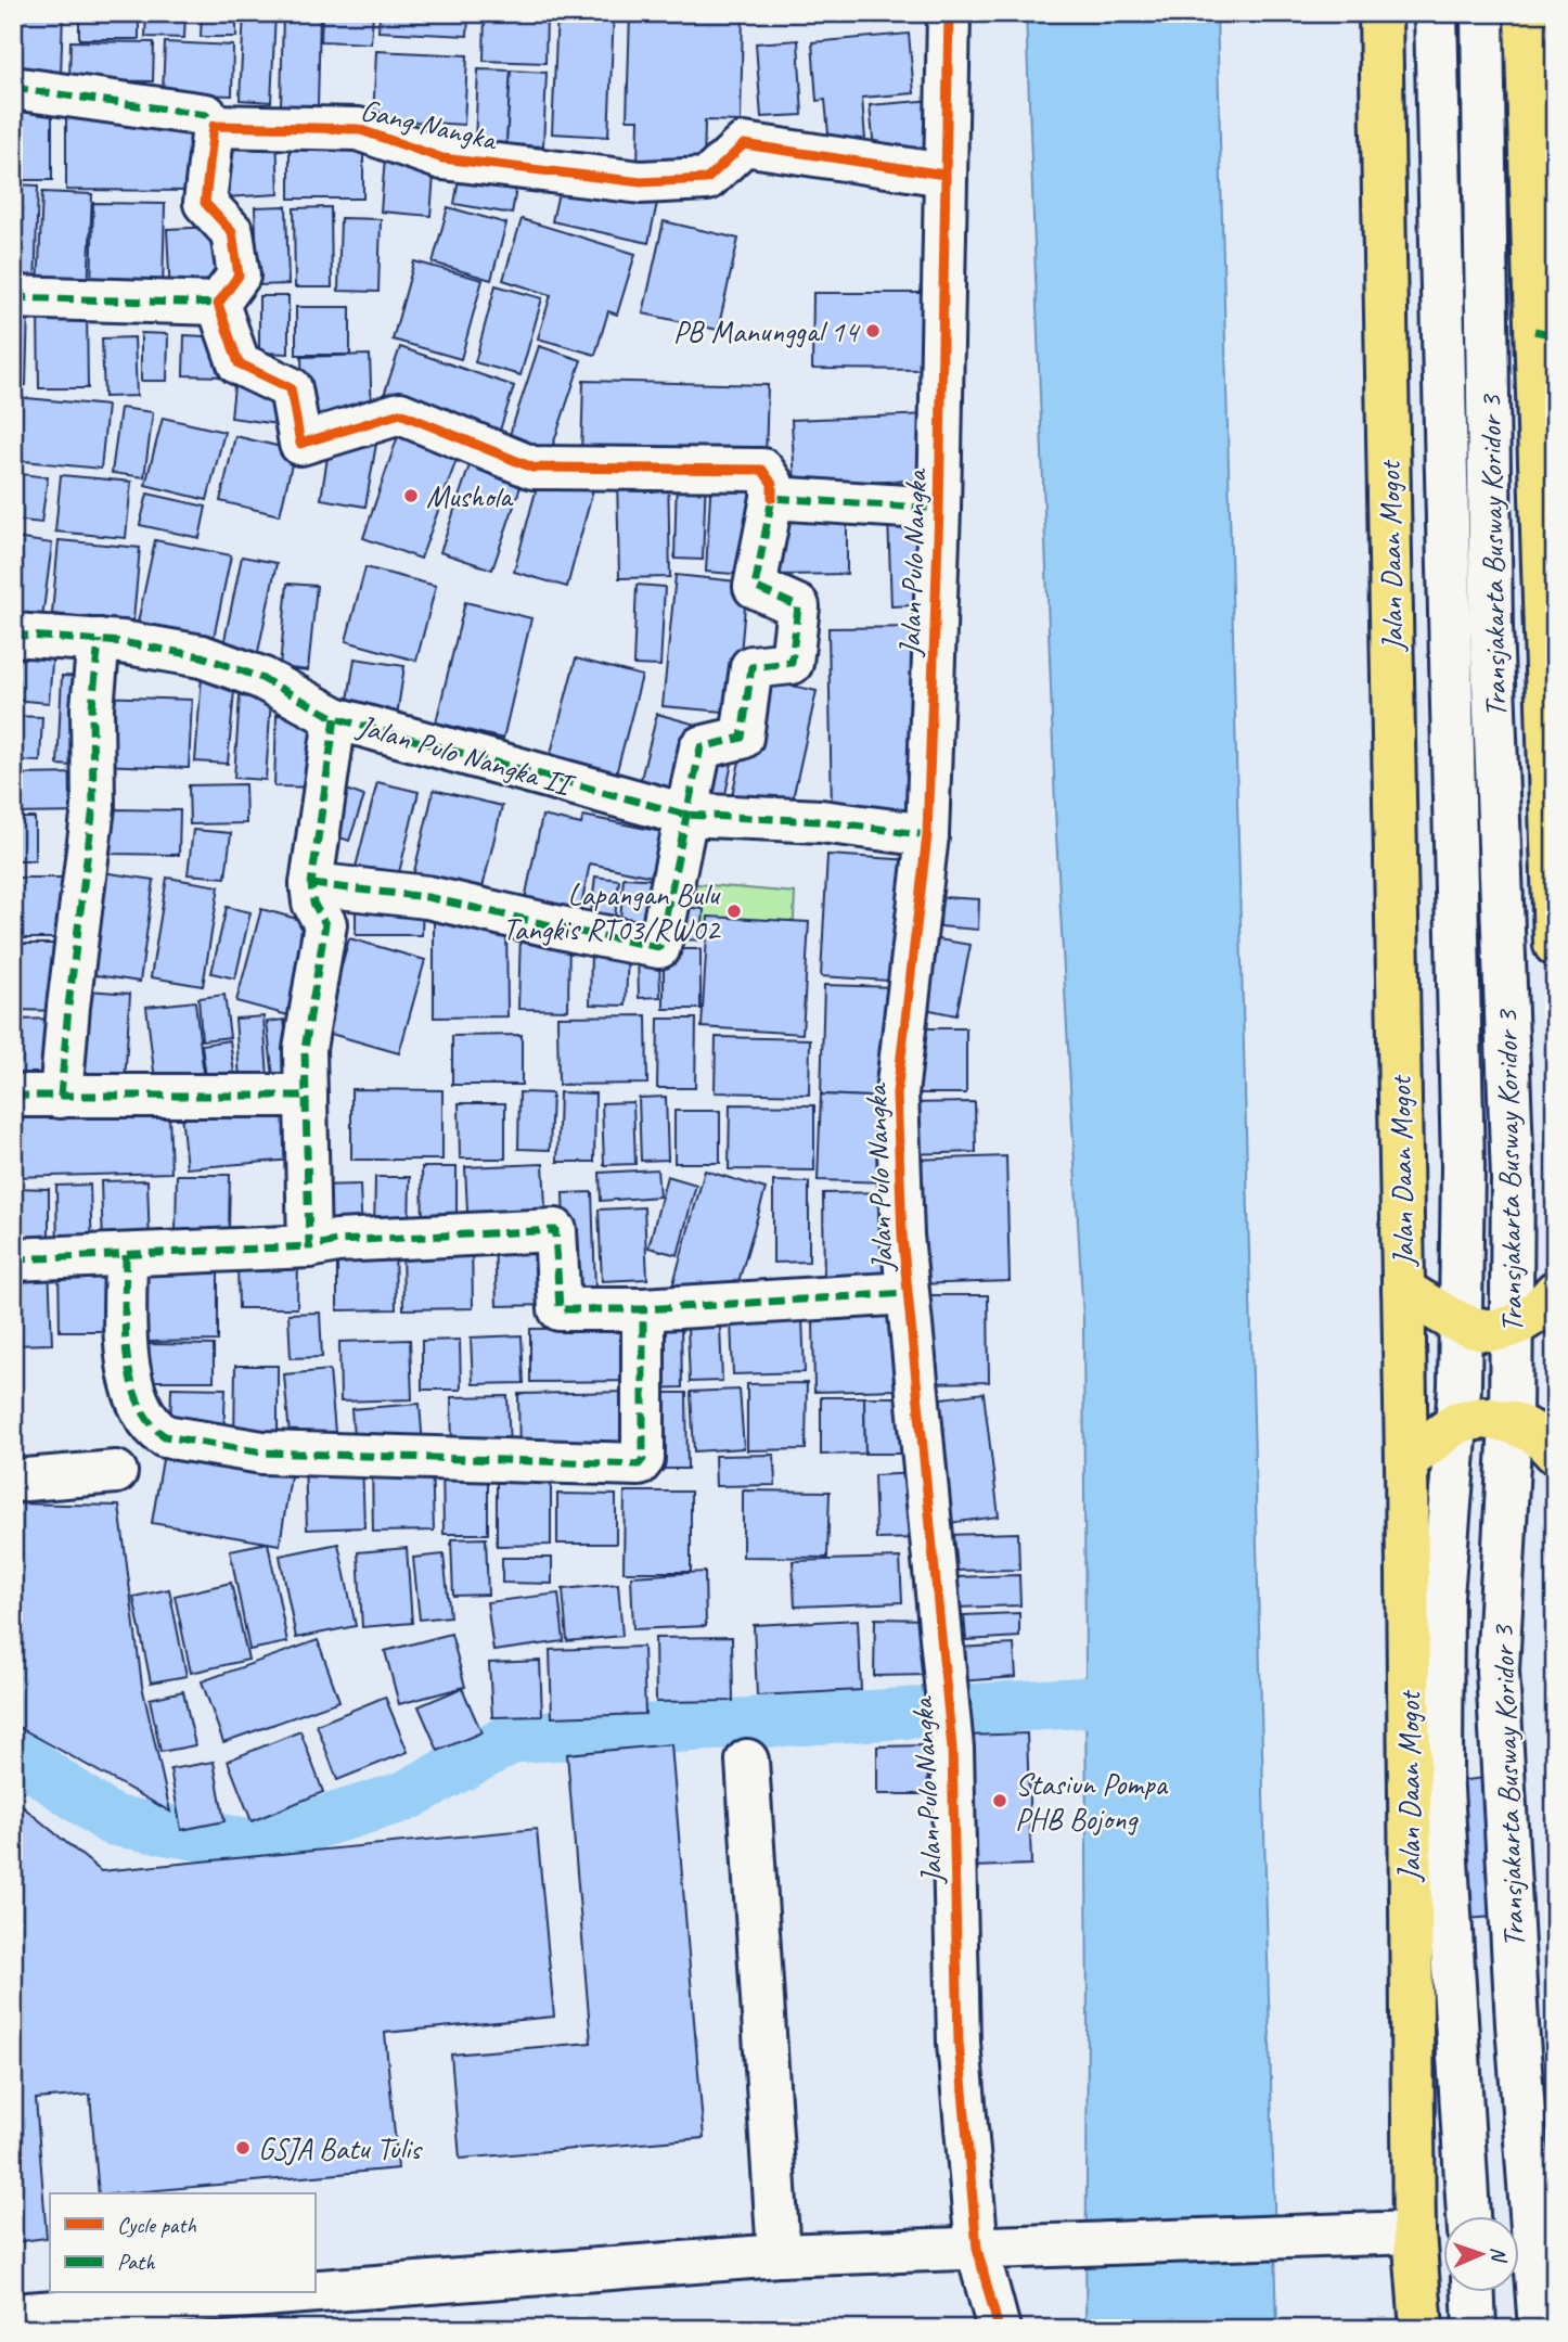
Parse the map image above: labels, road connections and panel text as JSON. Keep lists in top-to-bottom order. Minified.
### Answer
{"streets":{"highway":["Jalan Daan Mogot"],"street":["Gang Nangka","Transjakarta Busway Koridor 3","Jalan Pulo Nangka","Jalan Pulo Nangka II"]},"crossings":[["Gang Nangka","Jalan Pulo Nangka"],["Jalan Pulo Nangka","Jalan Pulo Nangka II"]],"places":["PB Manunggal 14","Mushola","Lapangan Bulu Tangkis RT03/RW02","Stasiun Pompa PHB Bojong","GSJA Batu Tulis"],"legend":["Cycle path","Path"],"north":"right"}
